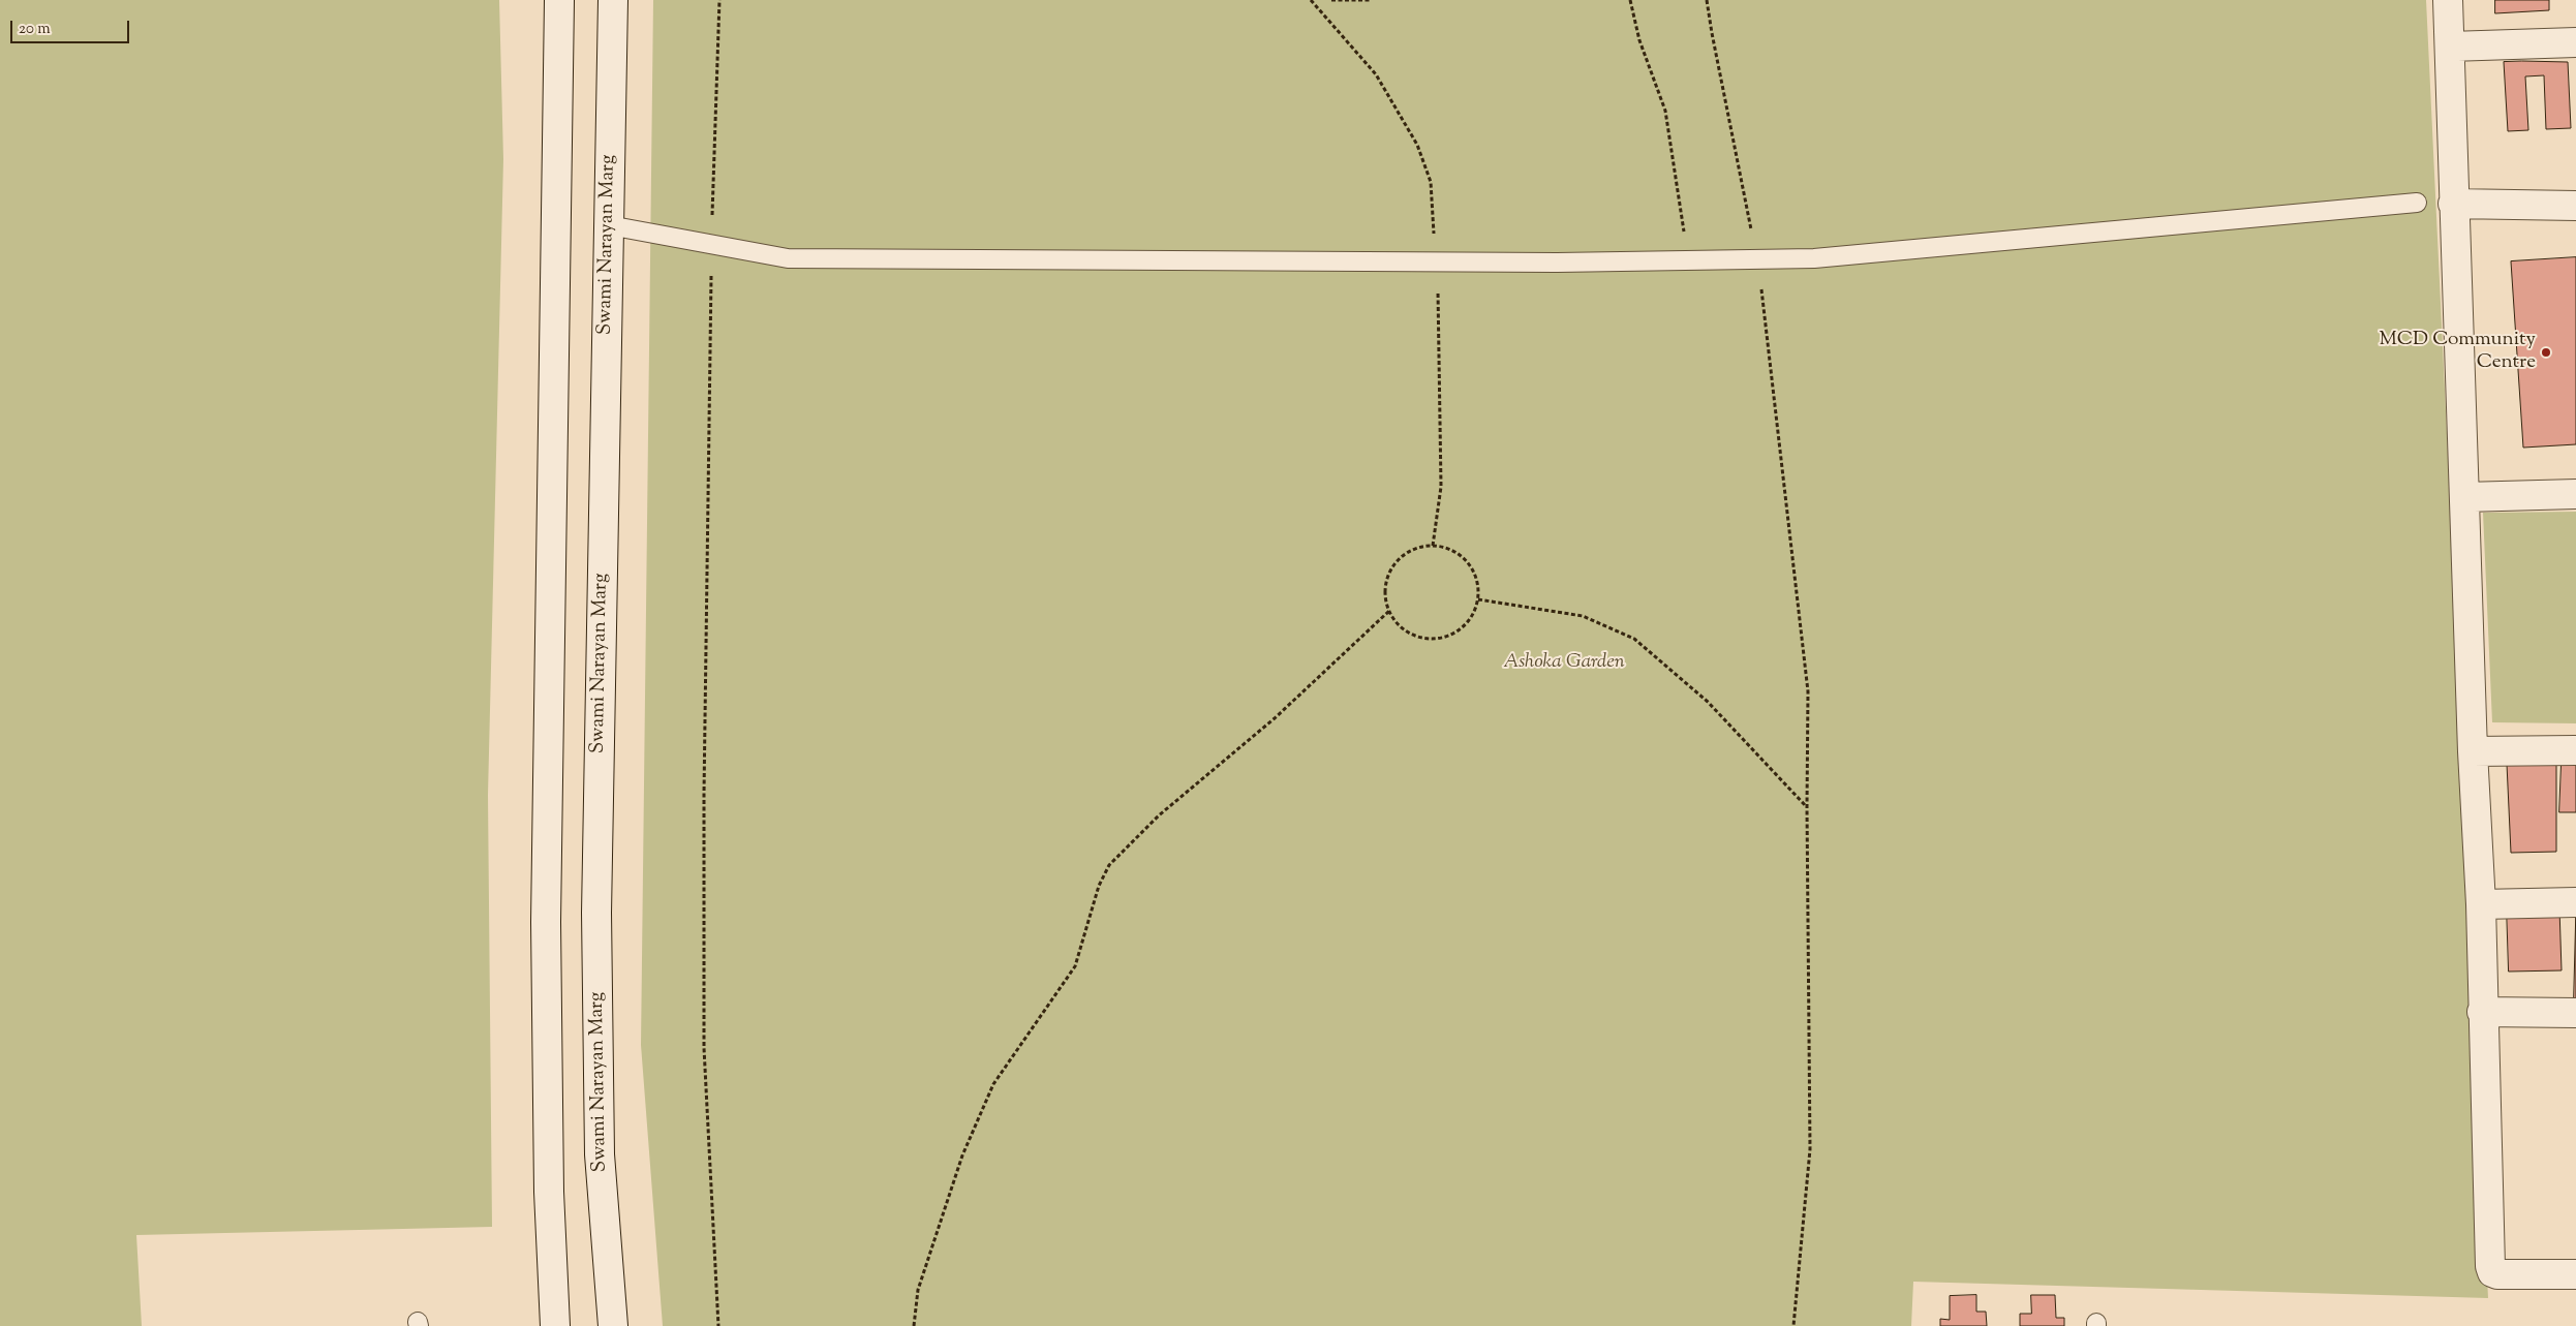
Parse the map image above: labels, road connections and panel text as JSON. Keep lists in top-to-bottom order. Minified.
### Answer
{"streets":{"main road":["Swami Narayan Marg"]},"parks":["Ashoka Garden"],"places":["MCD Community Centre"],"scale_bar":"20 m"}
